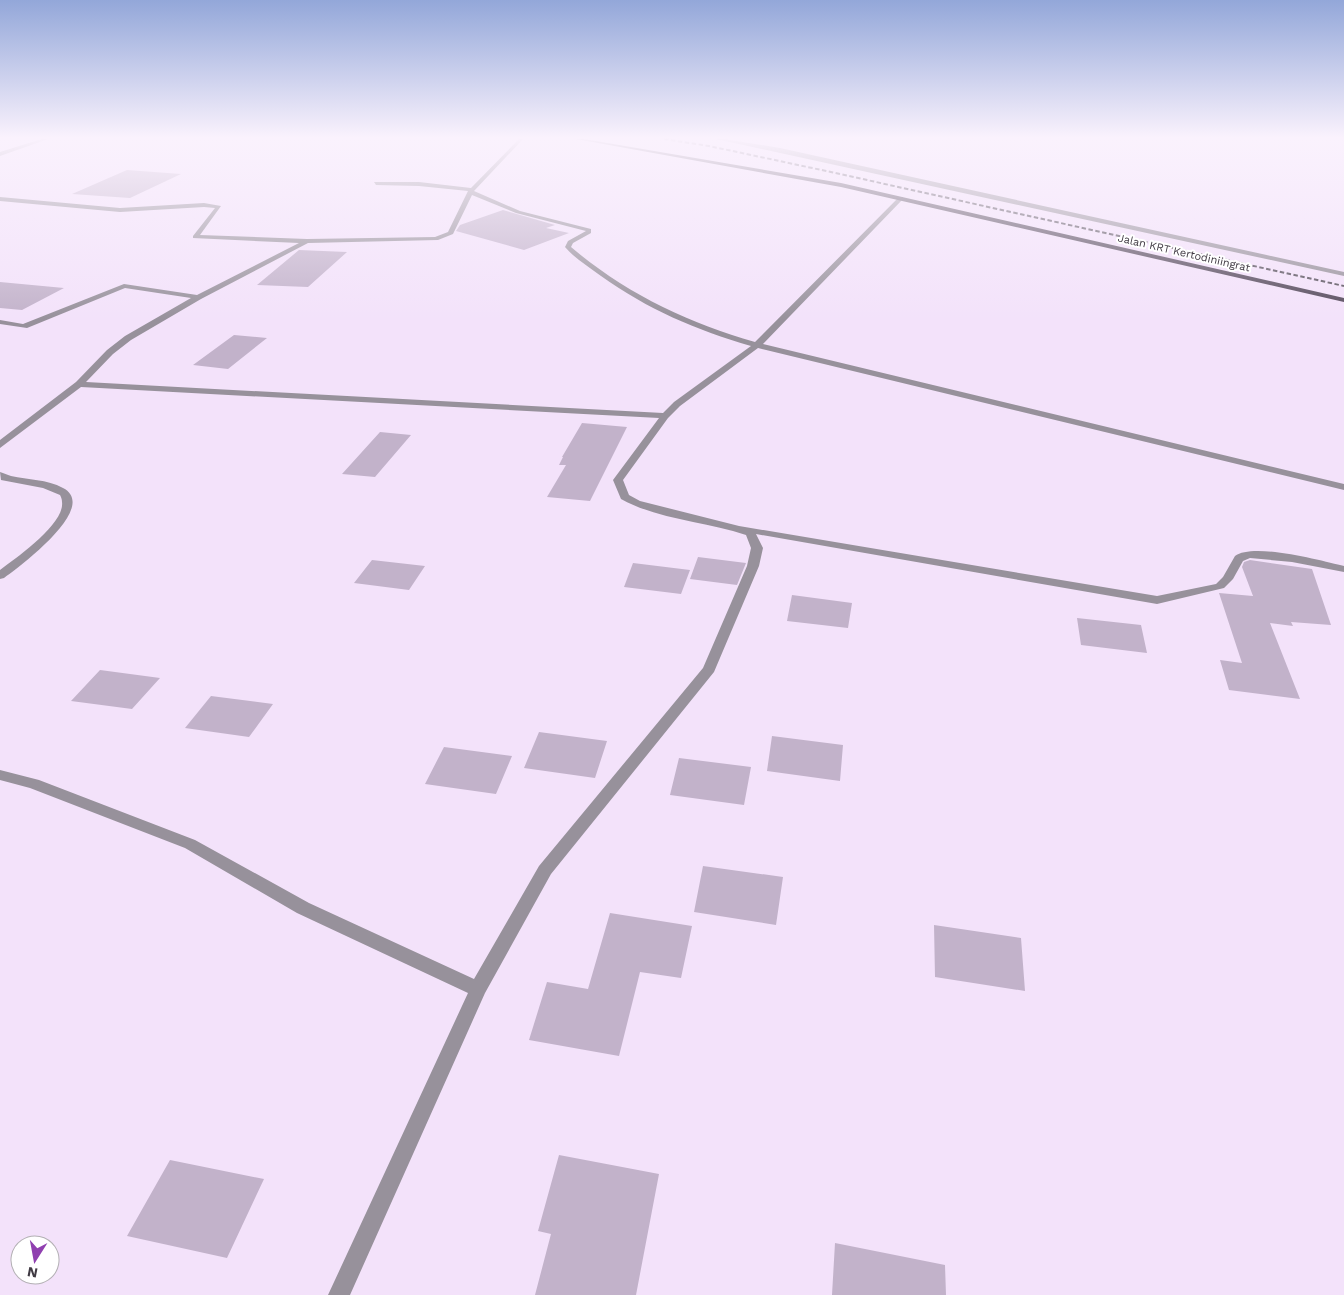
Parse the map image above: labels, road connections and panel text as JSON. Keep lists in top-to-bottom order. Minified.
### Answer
{"streets":{"main road":["Jalan KRT Kertodiniingrat"]},"north":"bottom"}
